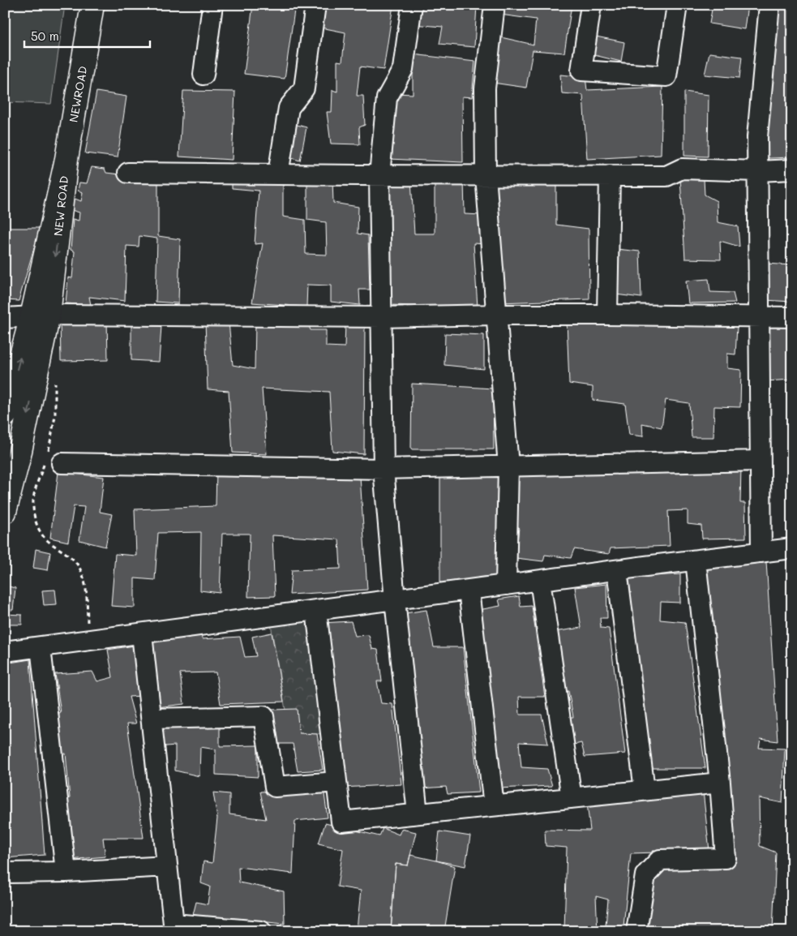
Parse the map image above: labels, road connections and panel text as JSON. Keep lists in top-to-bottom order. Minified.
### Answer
{"streets":{"main road":["NEWROAD","NEW ROAD"]},"crossings":[["NEWROAD","NEW ROAD"]],"scale_bar":"50 m"}
